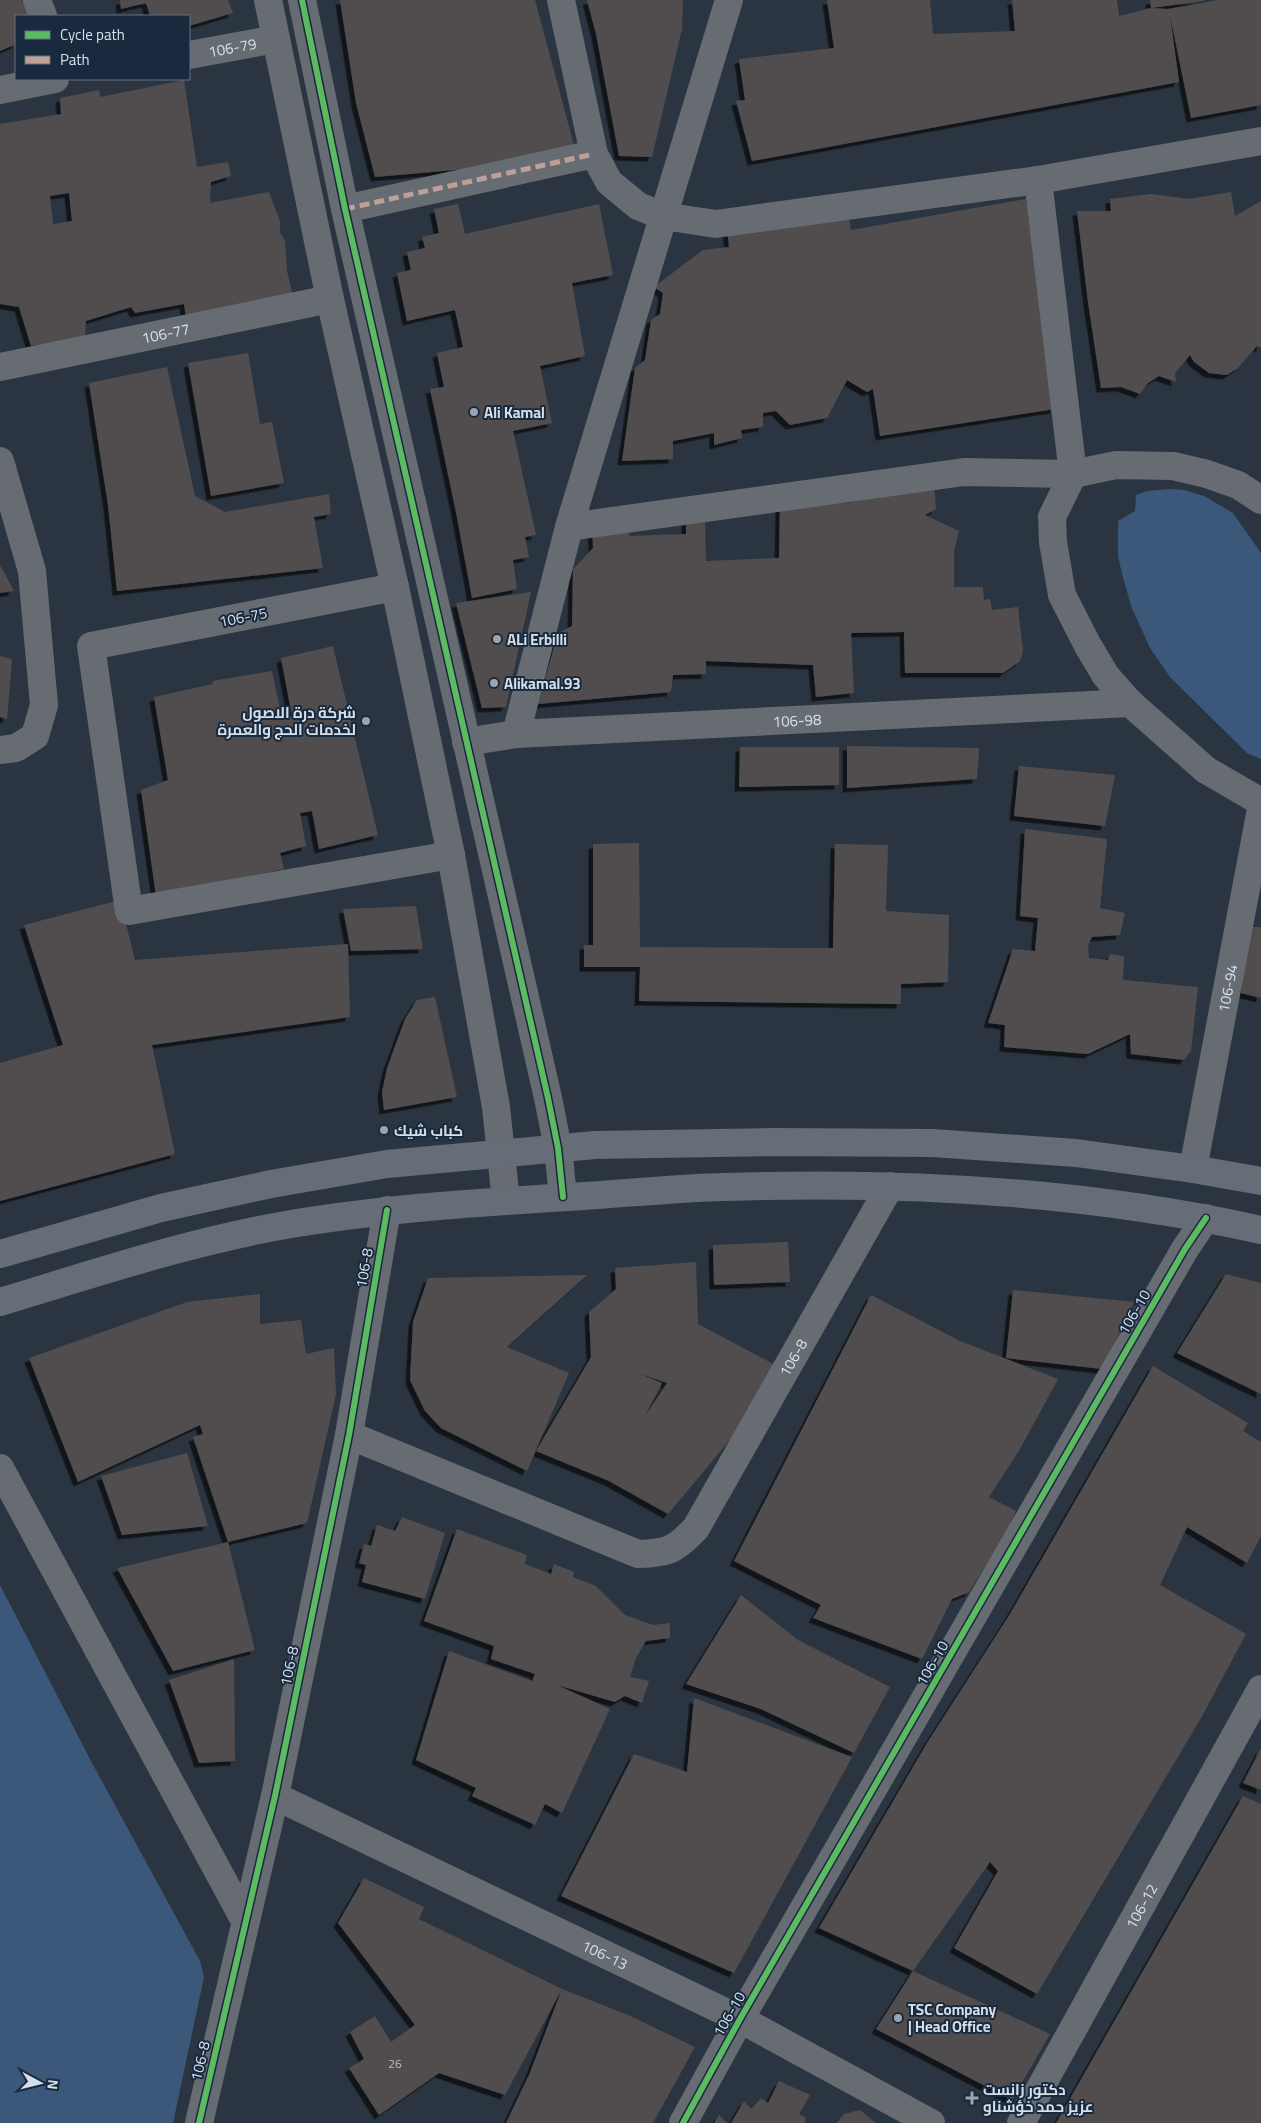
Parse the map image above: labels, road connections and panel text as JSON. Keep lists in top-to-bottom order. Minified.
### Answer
{"streets":{"street":["106-79","106-77","106-75","106-98","106-94","106-8","106-10","106-12","106-13"]},"crossings":[["106-8","106-13"],["106-10","106-13"]],"places":{"other":["Ali Kamal","ALi Erbilli","Alikamal.93","شركة درة الاصول لخدمات الحج والعمرة","كباب شيك","TSC Company | Head Office"],"health":["دكتور زانست عزيز حمد خؤشناو"]},"house_numbers":["26"],"legend":["Cycle path","Path"],"north":"right"}
